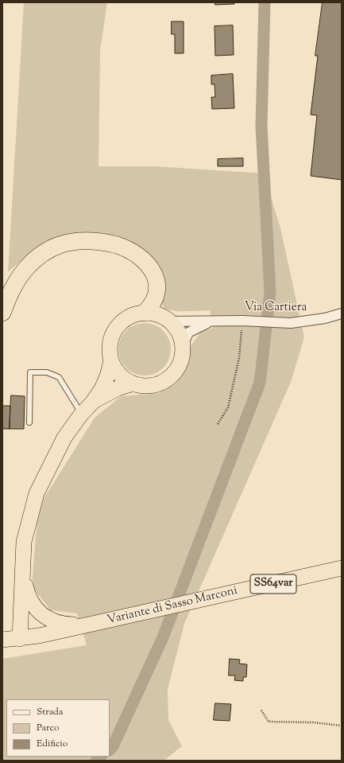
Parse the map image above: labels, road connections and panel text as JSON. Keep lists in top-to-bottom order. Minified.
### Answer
{"streets":{"highway":["SS64var","Variante di Sasso Marconi"],"street":["Via Cartiera"]},"legend":["Strada","Parco","Edificio"]}
